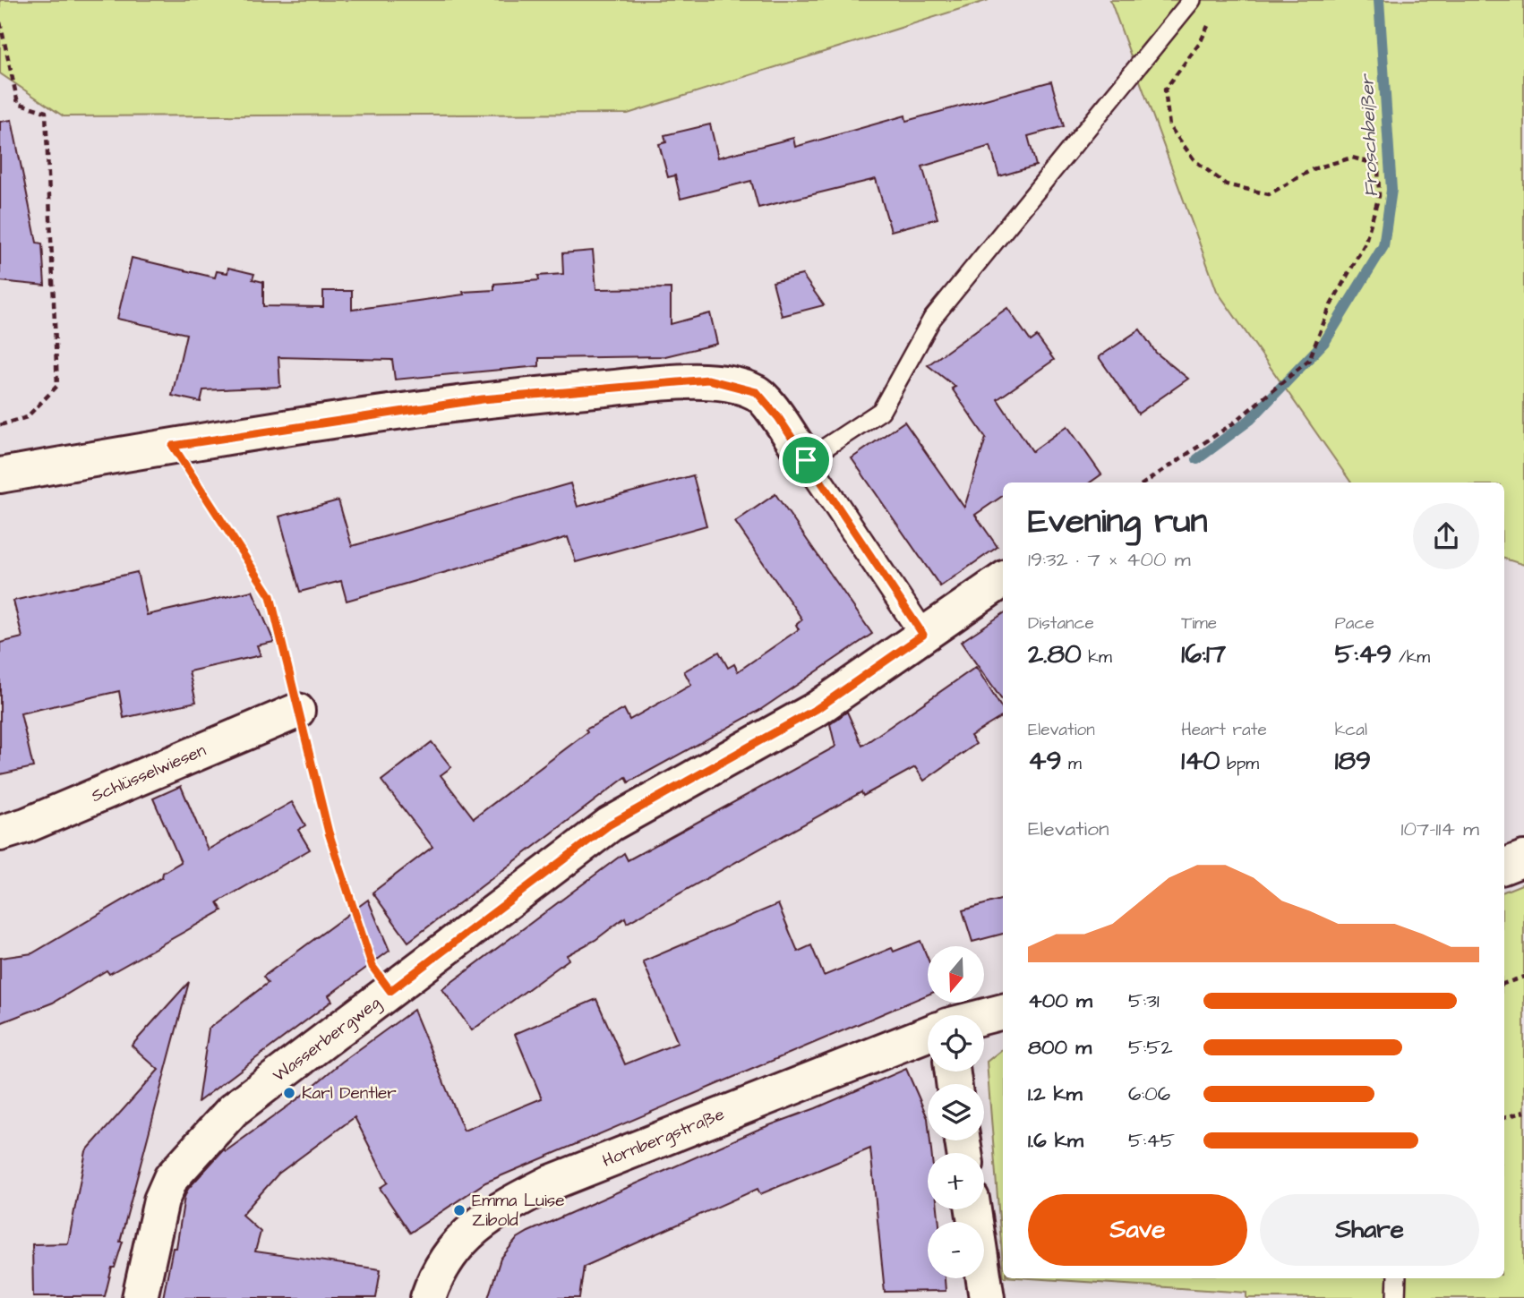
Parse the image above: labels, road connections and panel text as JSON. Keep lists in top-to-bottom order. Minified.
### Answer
{"streets":{"street":["Schlüsselwiesen","Wasserbergweg","Hornbergstraße"]},"water":["Froschbeißer"],"places":["Karl Dentler","Emma Luise Zibold"],"north":"bottom","page":{"heading":["Evening run","19:32 · 7 × 400 m"],"stats":[["Distance","2.80 km"],["Time","16:17"],["Pace","5:49 /km"],["Elevation","49 m"],["Heart rate","140 bpm"],["kcal","189"]],"chart":["Elevation","107–114 m"],"map_buttons":["+","−"],"list":[{"name":"400 m","note":"5:31"},{"name":"800 m","note":"5:52"},{"name":"1.2 km","note":"6:06"},{"name":"1.6 km","note":"5:45"}],"buttons":["Save","Share"]}}
